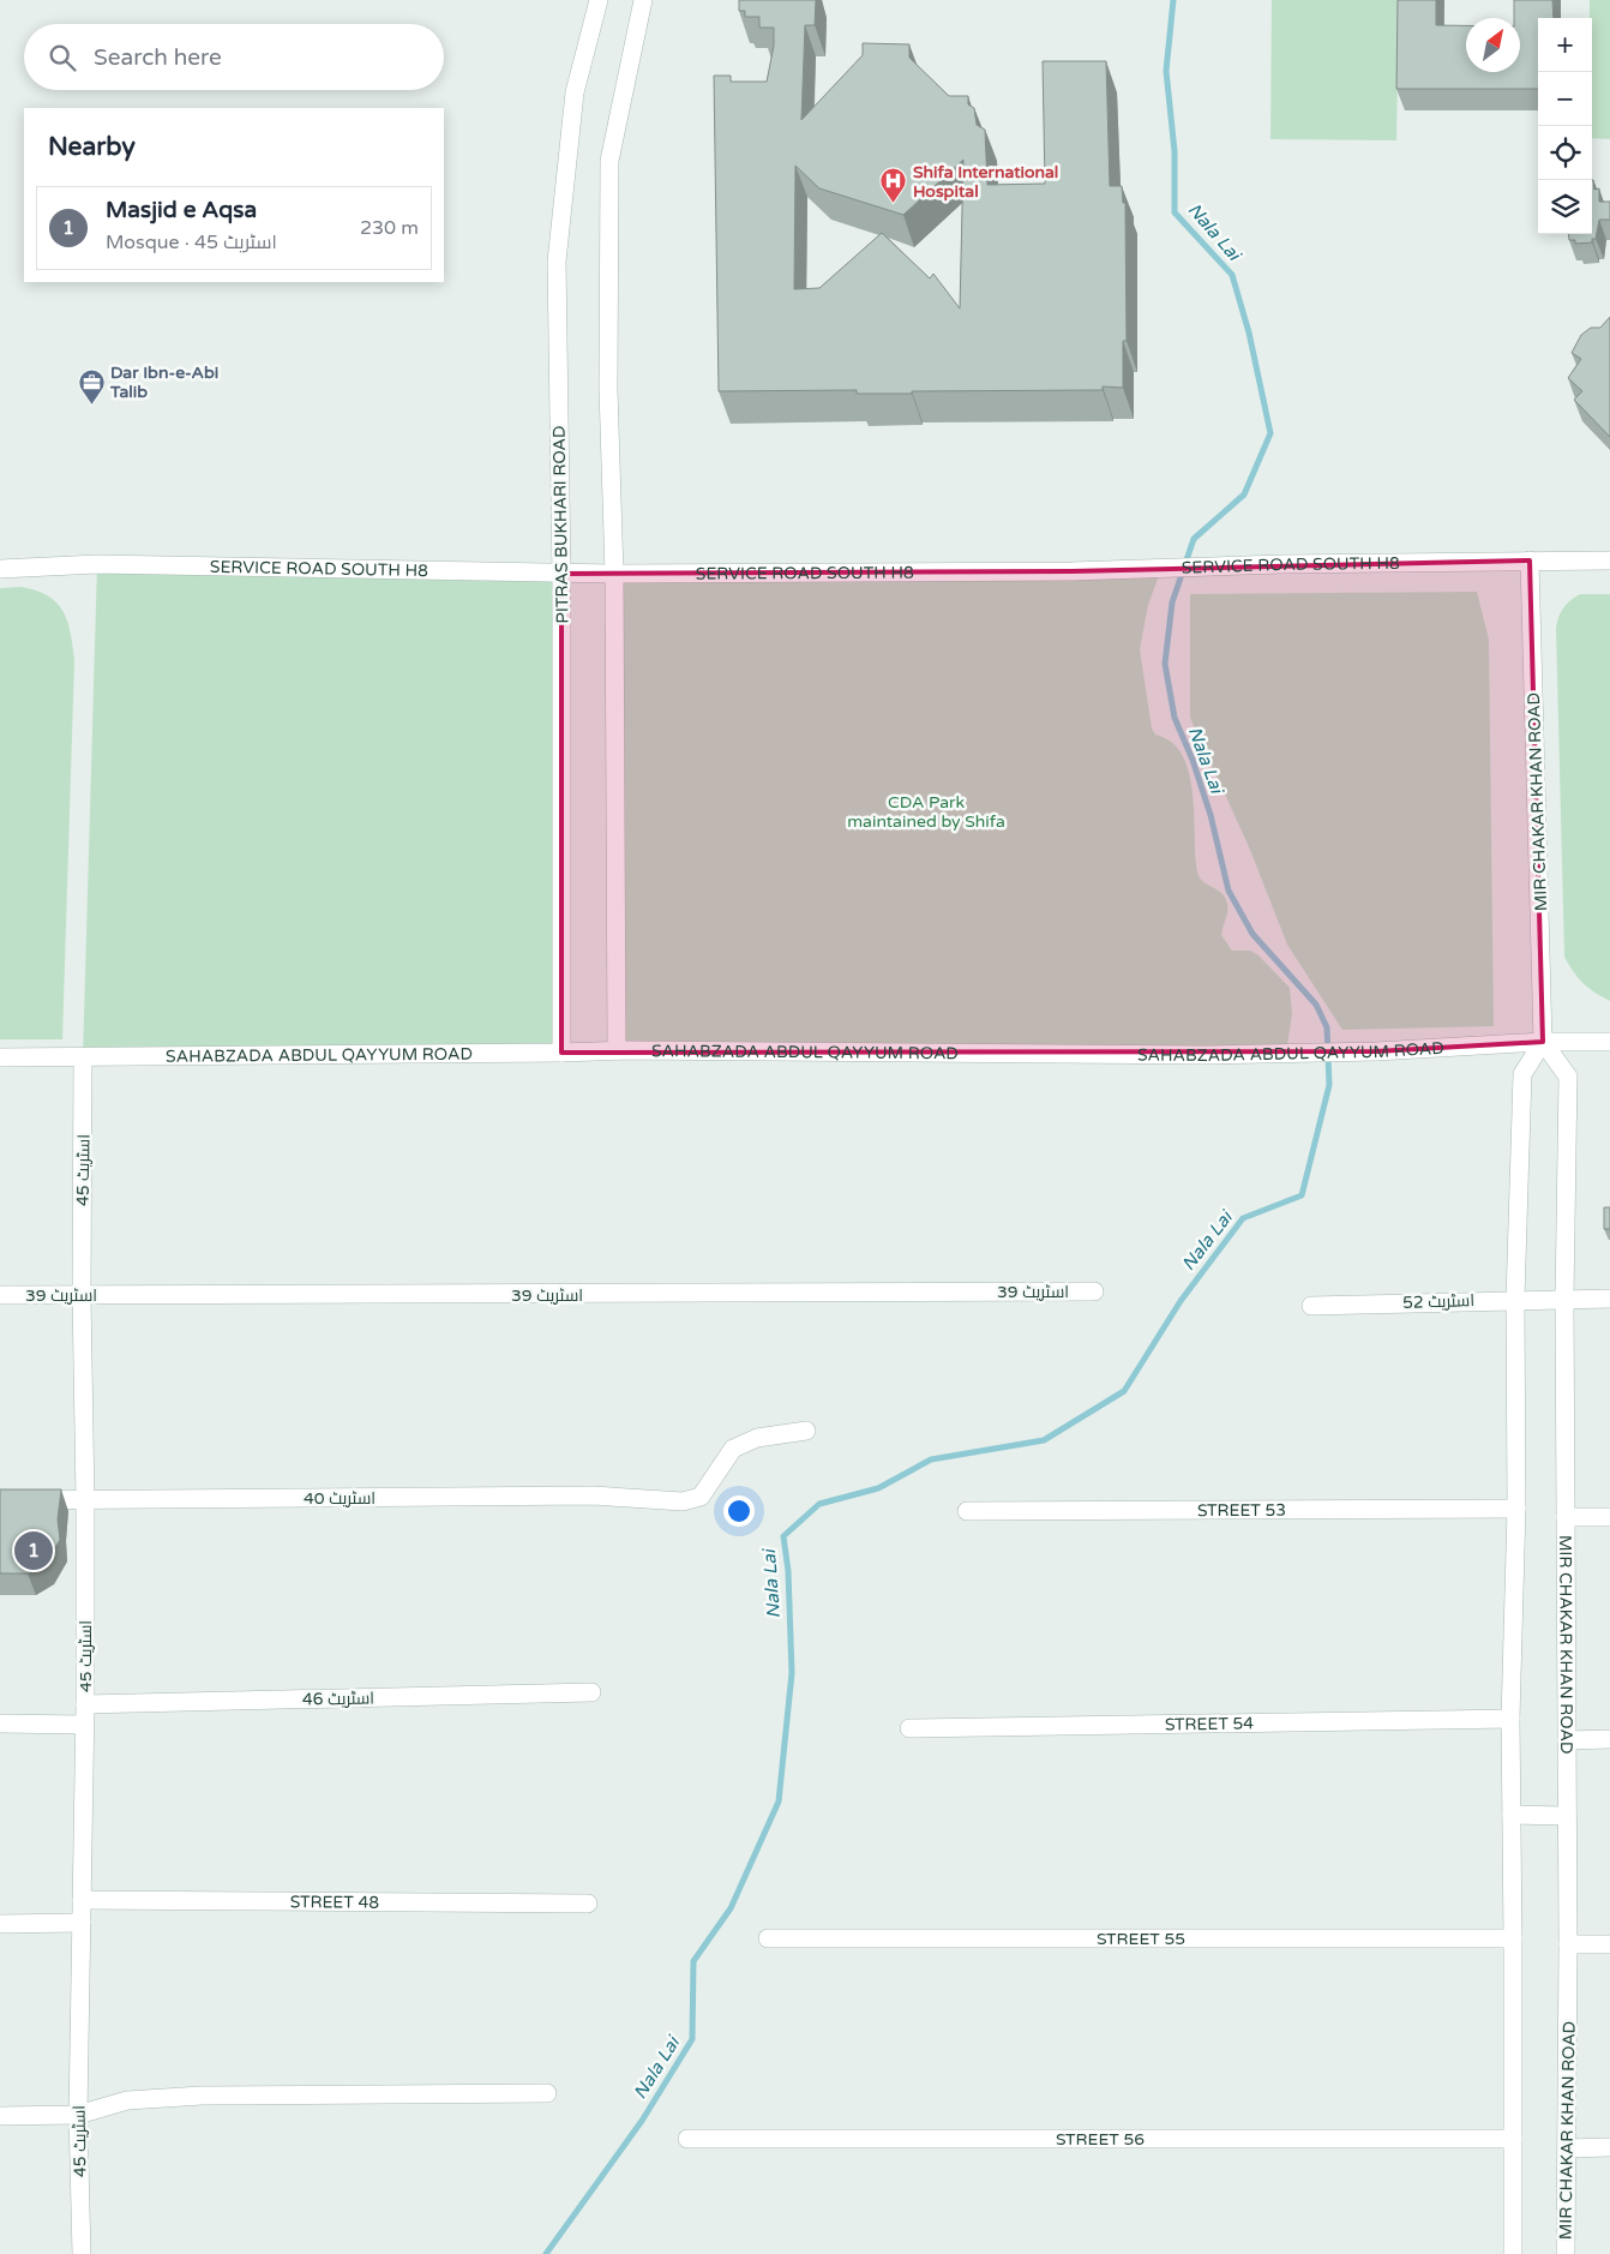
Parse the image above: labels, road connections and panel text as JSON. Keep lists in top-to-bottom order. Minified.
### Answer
{"streets":{"street":["PITRAS BUKHARI ROAD","SERVICE ROAD SOUTH H8","MIR CHAKAR KHAN ROAD","SAHABZADA ABDUL QAYYUM ROAD","اسٹریٹ 45","اسٹریٹ 39","اسٹریٹ 52","اسٹریٹ 40","STREET 53","اسٹریٹ 46","STREET 54","STREET 48","STREET 55","STREET 56"]},"crossings":[["PITRAS BUKHARI ROAD","SERVICE ROAD SOUTH H8"],["PITRAS BUKHARI ROAD","SAHABZADA ABDUL QAYYUM ROAD"],["SERVICE ROAD SOUTH H8","MIR CHAKAR KHAN ROAD"],["MIR CHAKAR KHAN ROAD","SAHABZADA ABDUL QAYYUM ROAD"],["MIR CHAKAR KHAN ROAD","اسٹریٹ 52"],["SAHABZADA ABDUL QAYYUM ROAD","اسٹریٹ 45"],["اسٹریٹ 45","اسٹریٹ 39"],["اسٹریٹ 45","اسٹریٹ 40"],["اسٹریٹ 45","اسٹریٹ 46"],["اسٹریٹ 45","STREET 48"]],"water":["Nala Lai"],"parks":["CDA Park maintained by Shifa"],"places":{"hospital":["Shifa International Hospital"],"office":["Dar Ibn-e-Abi Talib"]},"north":"top right","page":{"map_buttons":["+","−"],"search":"Search here","heading":"Nearby","list":[{"mark":"1","name":"Masjid e Aqsa","note":"Mosque · اسٹریٹ 45","value":"230 m"}],"pins":"1"}}
